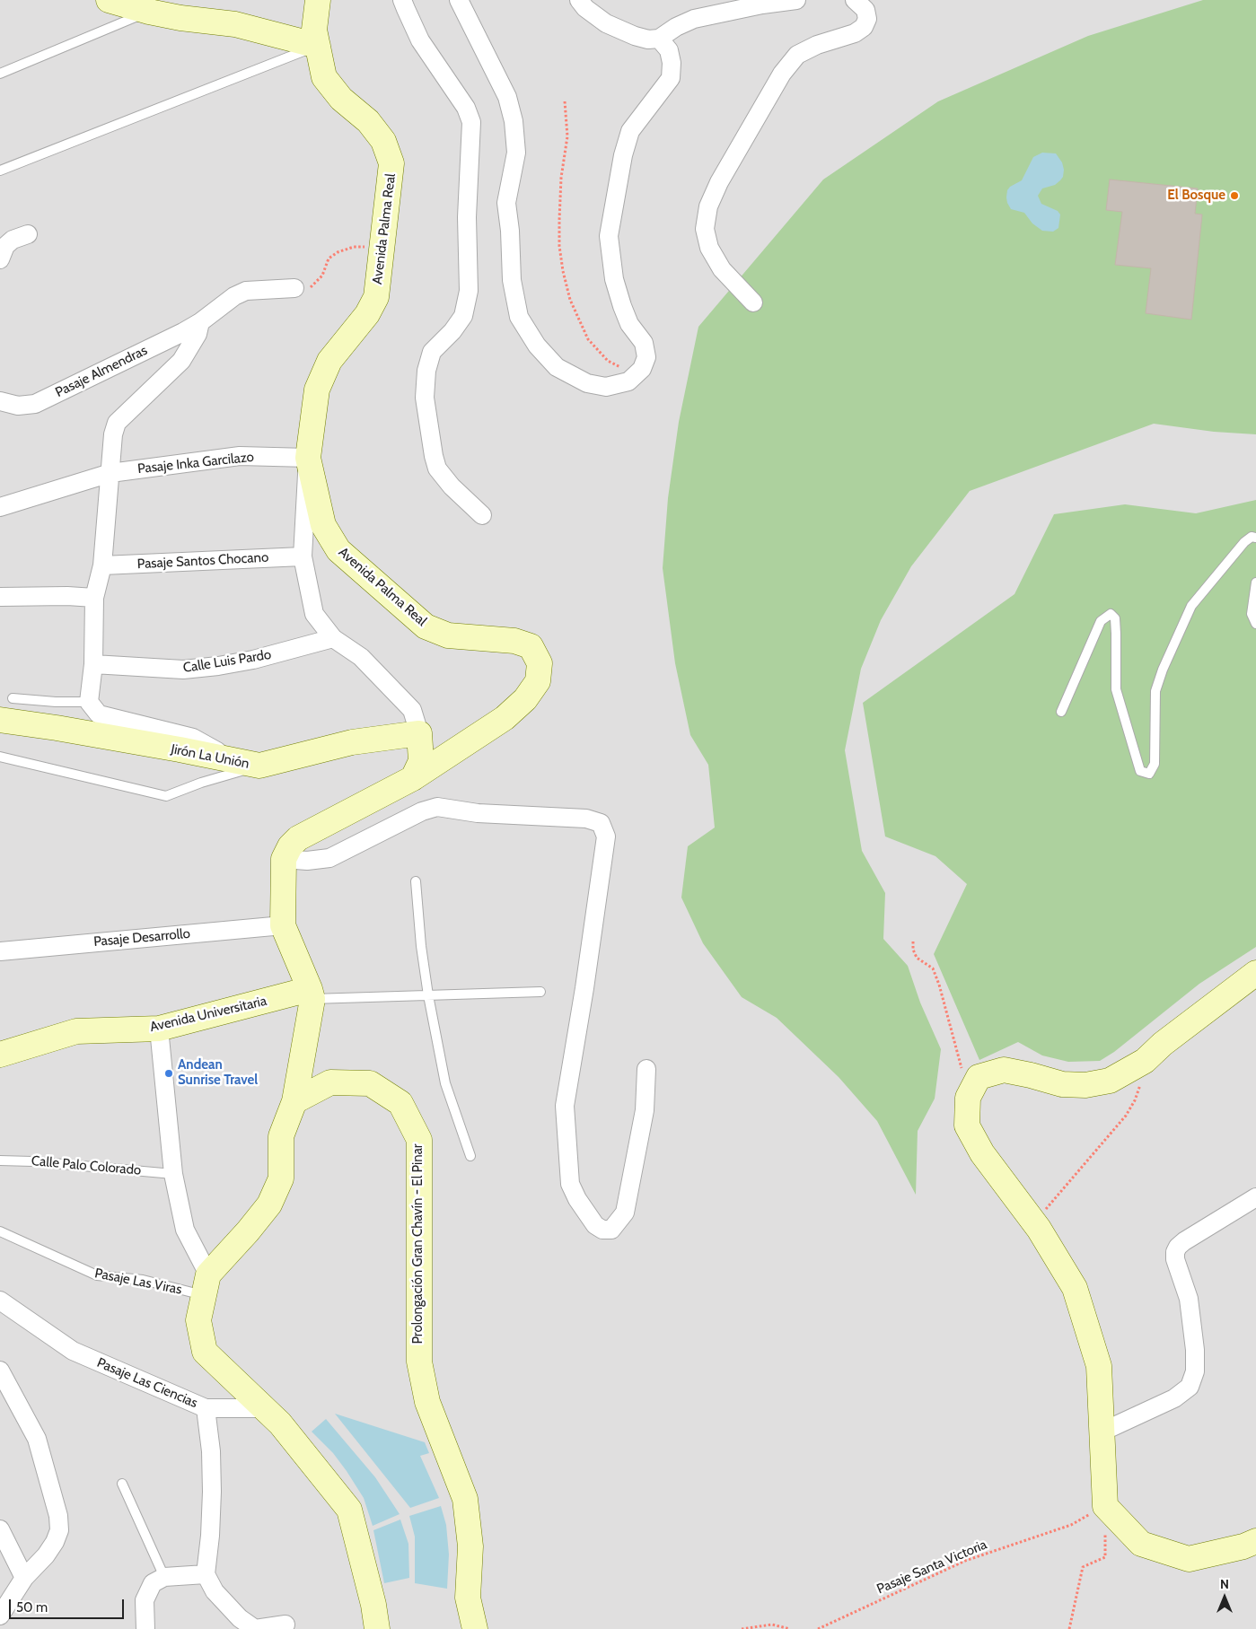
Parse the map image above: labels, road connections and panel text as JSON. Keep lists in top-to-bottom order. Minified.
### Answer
{"streets":{"main road":["Avenida Palma Real","Jirón La Unión","Avenida Universitaria","Prolongación Gran Chavín - El Pinar"],"street":["Pasaje Almendras","Pasaje Inka Garcilazo","Pasaje Santos Chocano","Calle Luis Pardo","Pasaje Desarrollo","Pasaje Las Ciencias"],"lane":["Calle Palo Colorado","Pasaje Las Viras"],"path":["Pasaje Santa Victoria"]},"crossings":[["Avenida Palma Real","Pasaje Inka Garcilazo"]],"places":["El Bosque","Andean Sunrise Travel"],"scale_bar":"50 m","north":"top"}
